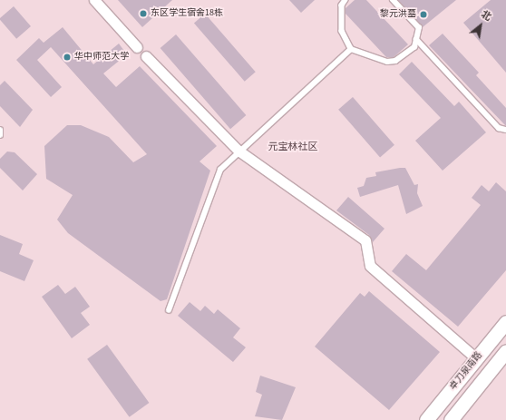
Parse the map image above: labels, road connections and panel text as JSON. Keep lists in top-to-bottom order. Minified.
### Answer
{"streets":{"main road":["卓刀泉南路"]},"districts":["元宝林社区"],"places":["东区学生宿舍18栋","黎元洪墓","华中师范大学"],"north":"top right"}
